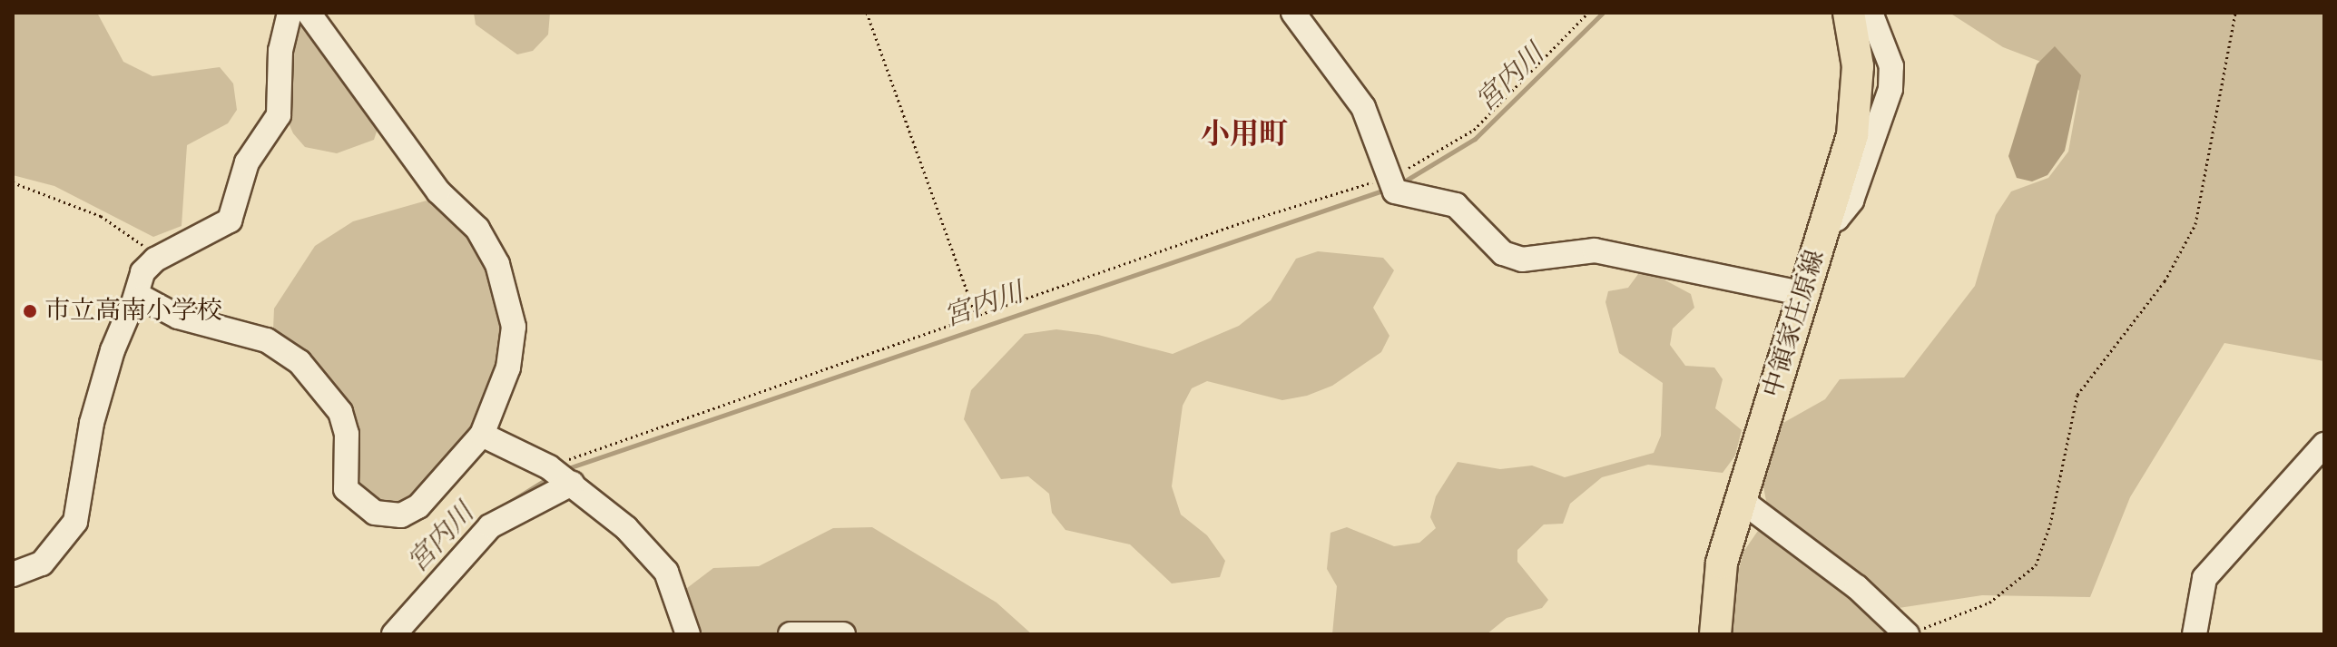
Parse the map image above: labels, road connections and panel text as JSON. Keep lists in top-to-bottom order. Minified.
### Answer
{"streets":{"main road":["中領家庄原線"]},"districts":["小用町"],"water":["宮内川"],"places":["市立高南小学校"]}
